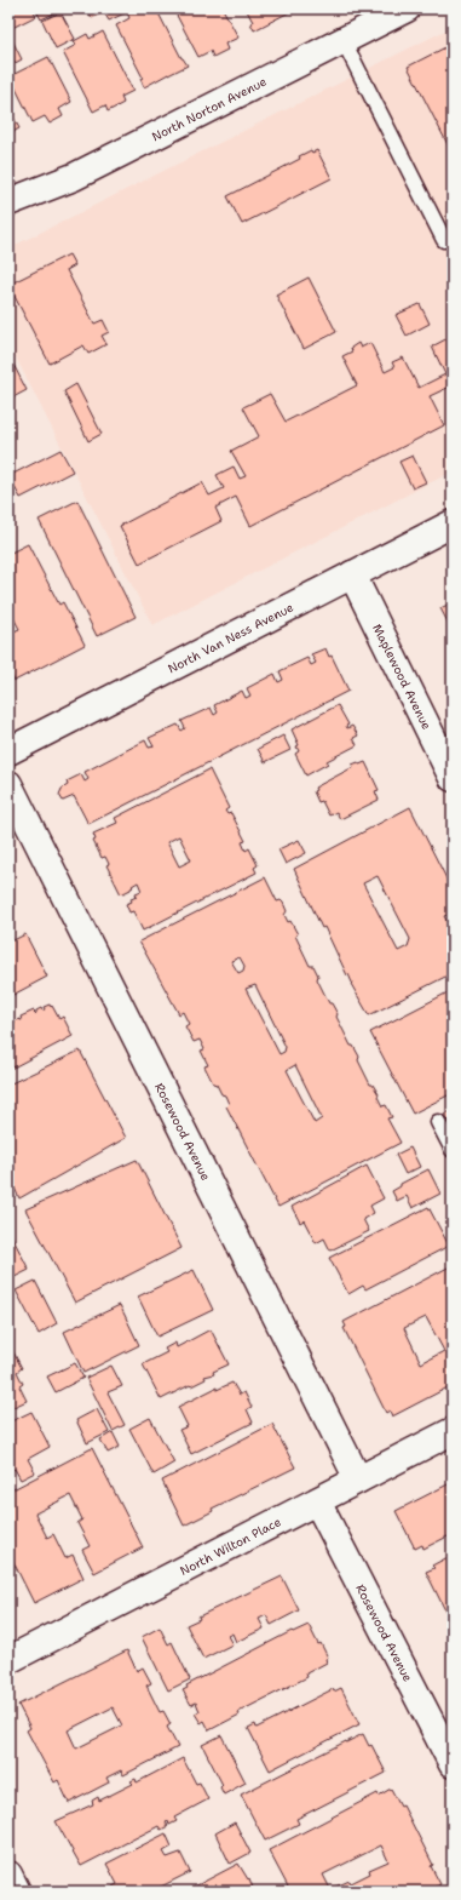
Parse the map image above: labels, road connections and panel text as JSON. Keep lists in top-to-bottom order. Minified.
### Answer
{"streets":{"street":["North Norton Avenue","North Van Ness Avenue","Maplewood Avenue","Rosewood Avenue","North Wilton Place"]},"crossings":[["North Van Ness Avenue","Maplewood Avenue"],["Rosewood Avenue","North Wilton Place"]]}
